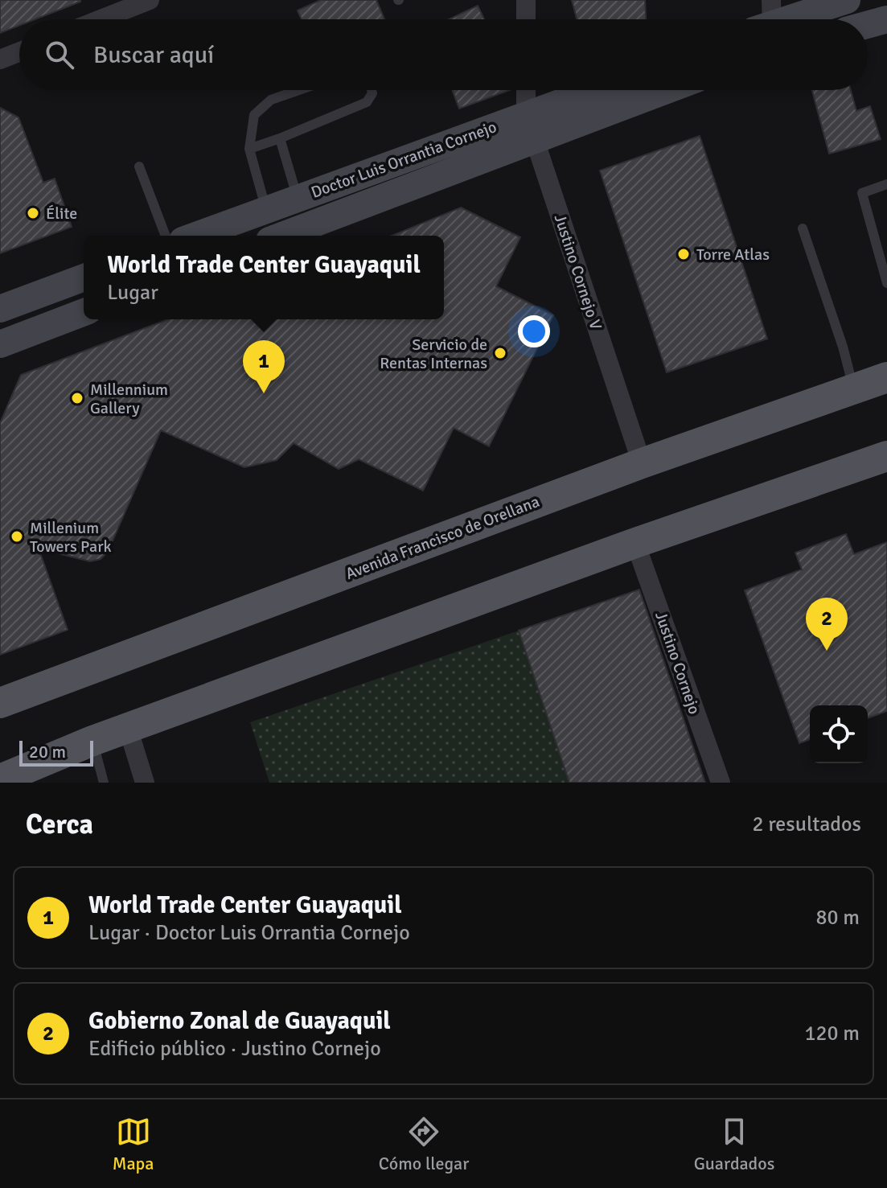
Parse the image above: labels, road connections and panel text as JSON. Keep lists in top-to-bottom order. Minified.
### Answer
{"streets":{"main road":["Avenida Francisco de Orellana"],"street":["Doctor Luis Orrantia Cornejo","Justino Cornejo V","Justino Cornejo"]},"crossings":[["Doctor Luis Orrantia Cornejo","Justino Cornejo V"],["Justino Cornejo V","Avenida Francisco de Orellana"]],"places":["Élite","Torre Atlas","Servicio de Rentas Internas","Millennium Gallery","Millenium Towers Park"],"scale_bar":"20 m","page":{"search":"Buscar aquí","popup":["World Trade Center Guayaquil","Lugar"],"pins":["1","2"],"scale":"20 m","heading":["Cerca","2 resultados"],"list":[{"mark":"1","name":"World Trade Center Guayaquil","note":"Lugar · Doctor Luis Orrantia Cornejo","value":"80 m"},{"mark":"2","name":"Gobierno Zonal de Guayaquil","note":"Edificio público · Justino Cornejo","value":"120 m"}],"nav":["Mapa","Cómo llegar","Guardados"]}}
